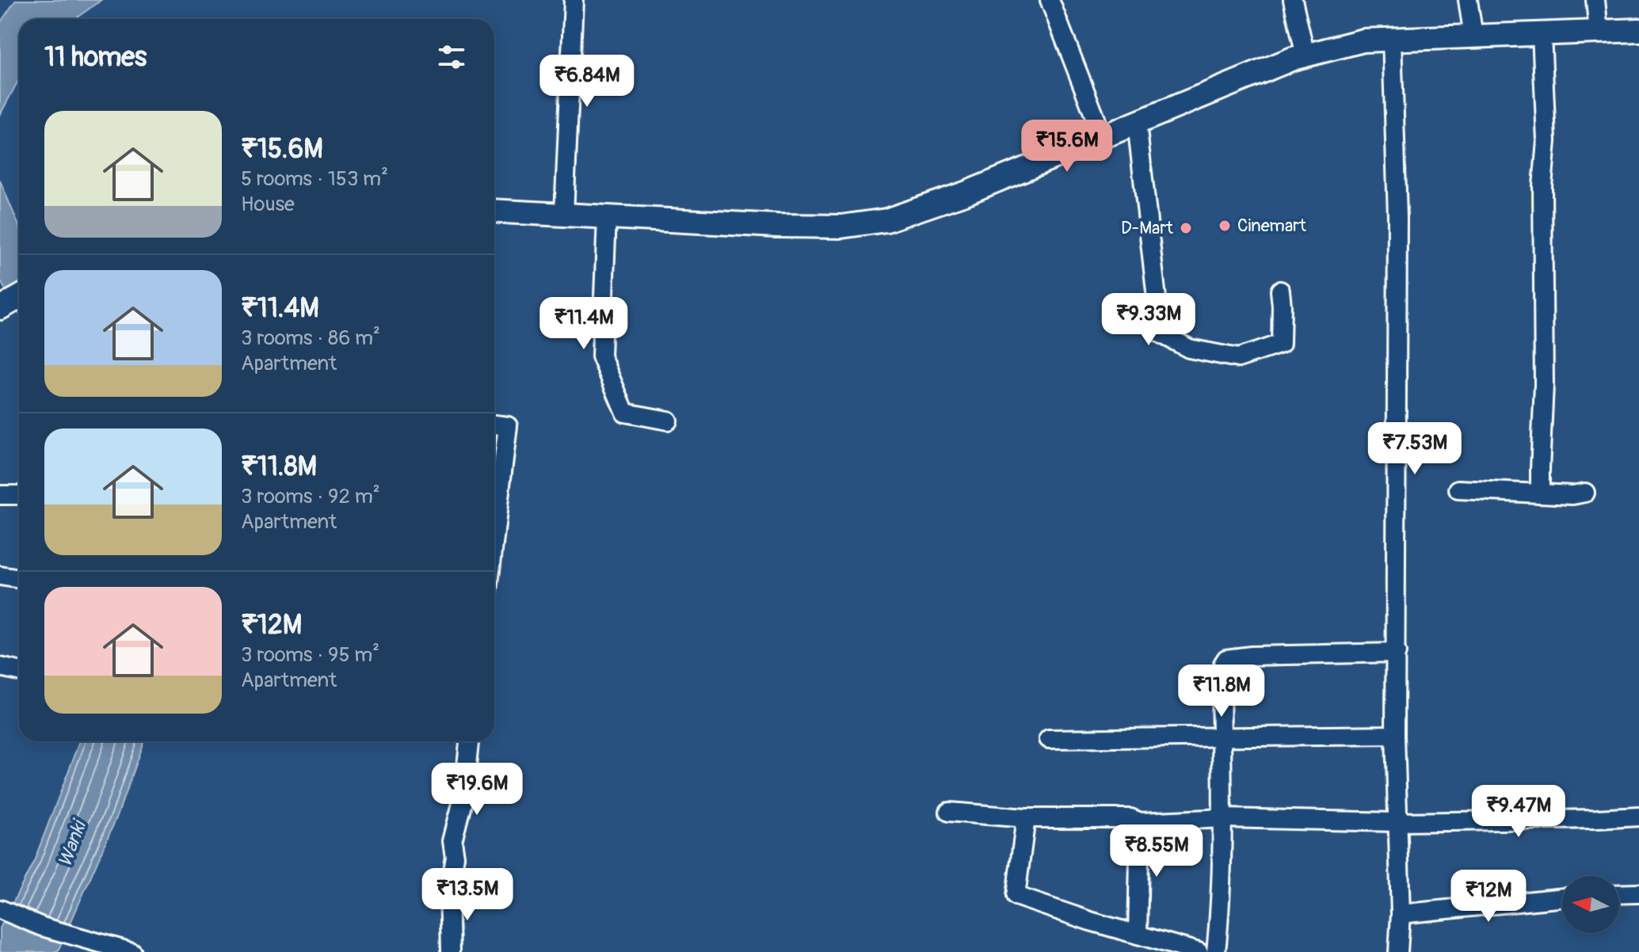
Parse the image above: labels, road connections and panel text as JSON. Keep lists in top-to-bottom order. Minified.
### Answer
{"water":["Wanki"],"places":["Cinemart","D-Mart"],"north":"left","page":{"heading":"11 homes","price":["₹6.84M","₹15.6M","₹9.33M","₹11.4M","₹7.53M","₹11.8M","₹19.6M","₹9.47M","₹8.55M","₹13.5M","₹12M"],"list":[{"name":"₹15.6M","note":"5 rooms · 153 m² · House"},{"name":"₹11.4M","note":"3 rooms · 86 m² · Apartment"},{"name":"₹11.8M","note":"3 rooms · 92 m² · Apartment"},{"name":"₹12M","note":"3 rooms · 95 m² · Apartment"}]}}
